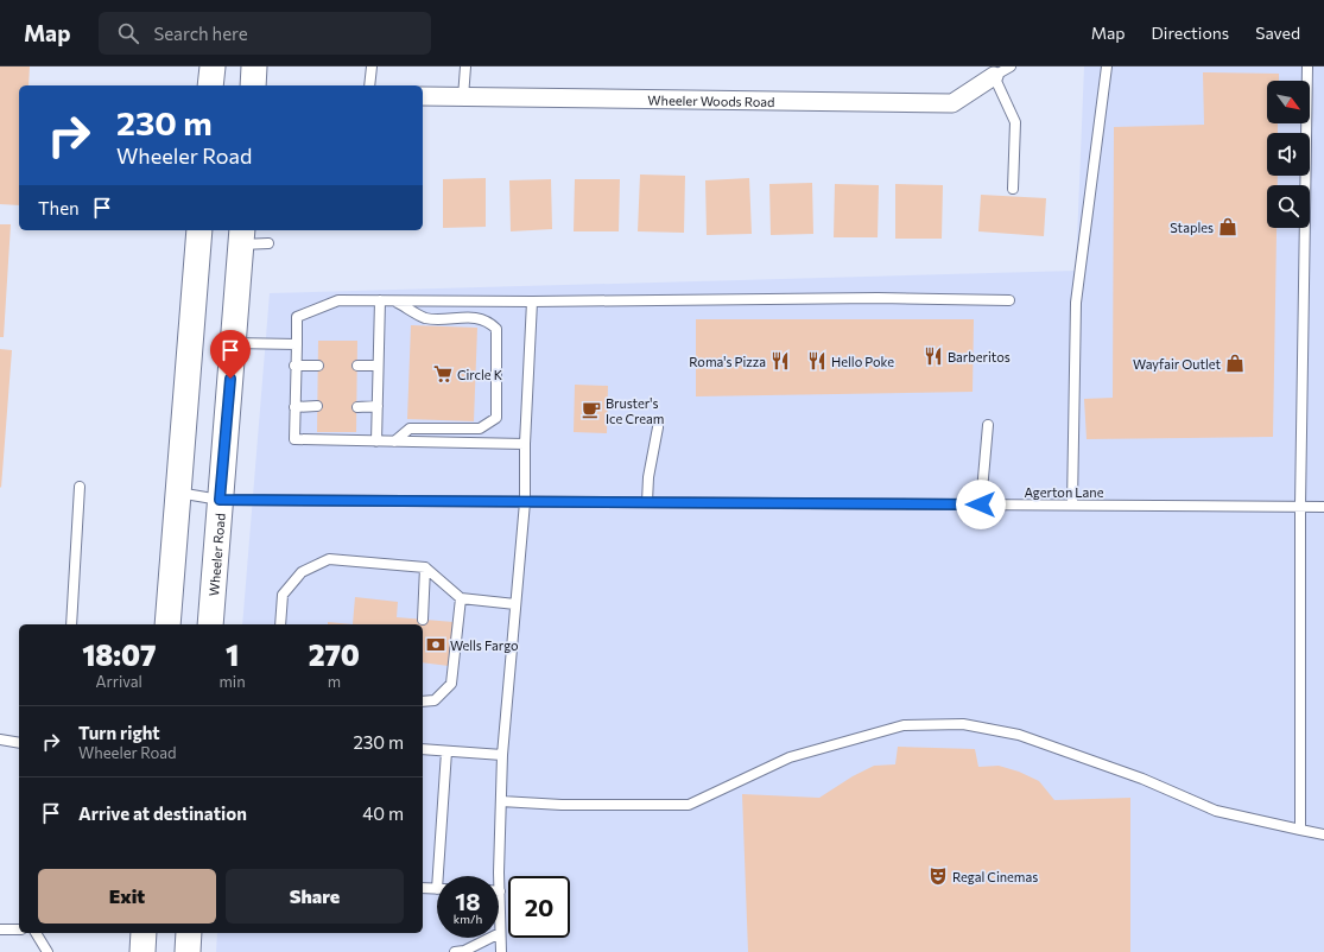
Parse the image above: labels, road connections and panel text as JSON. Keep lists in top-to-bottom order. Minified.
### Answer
{"streets":{"main road":["Wheeler Road"],"street":["Wheeler Woods Road"],"lane":["Agerton Lane"]},"crossings":[["Agerton Lane","Wheeler Road"]],"places":{"shop":["Staples","Wayfair Outlet"],"restaurant":["Barberitos","Roma's Pizza","Hello Poke"],"supermarket":["Circle K"],"cafe":["Bruster's Ice Cream"],"bank":["Wells Fargo"],"theatre":["Regal Cinemas"]},"north":"bottom right","page":{"header":"Map","search":"Search here","nav":["Map","Directions","Saved"],"turn":["230 m","Wheeler Road"],"then":"Then","eta":["18:07","Arrival","1","min","270","m"],"list":[{"name":"Turn right","note":"Wheeler Road","value":"230 m"},{"name":"Arrive at destination","value":"40 m"}],"buttons":["Exit","Share"],"speed":"18 km/h","limit":"20"}}
